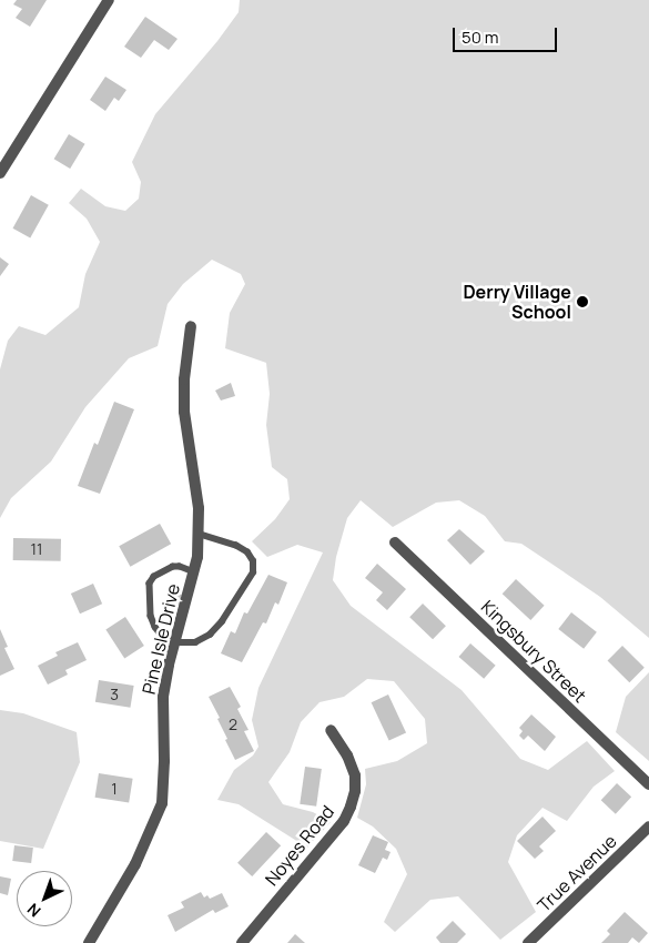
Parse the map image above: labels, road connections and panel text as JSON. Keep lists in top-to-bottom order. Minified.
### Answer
{"streets":{"street":["Pine Isle Drive","Kingsbury Street","Noyes Road","True Avenue"]},"places":["Derry Village School"],"house_numbers":["11","3","2","1"],"scale_bar":"50 m","north":"bottom left"}
